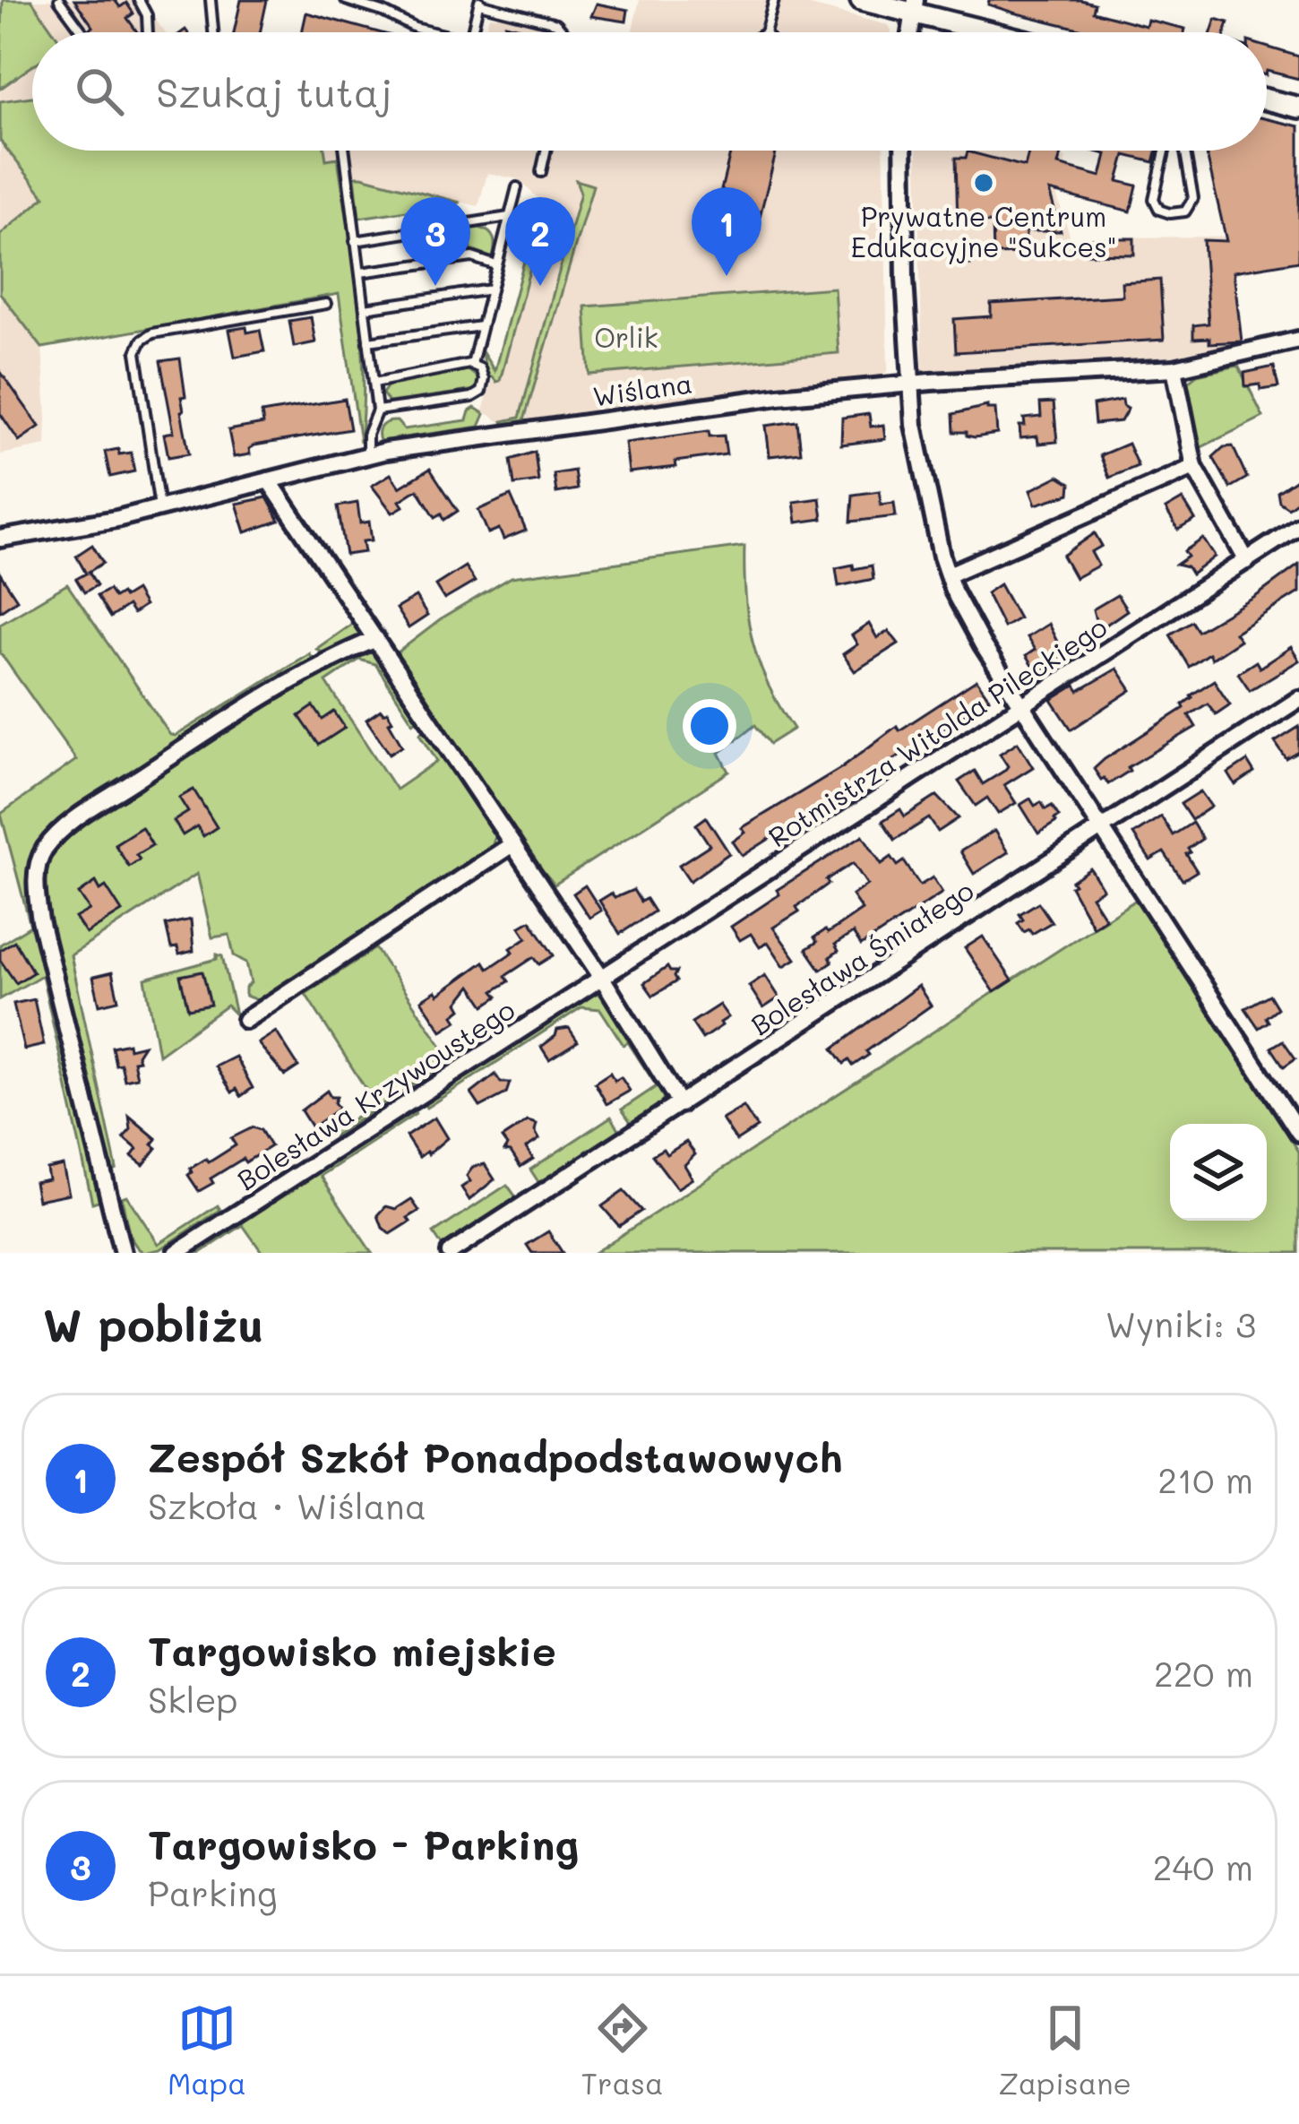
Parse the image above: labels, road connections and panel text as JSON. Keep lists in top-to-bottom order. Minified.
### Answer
{"streets":{"street":["Wiślana","Rotmistrza Witolda Pileckiego","Bolesława Śmiałego","Bolesława Krzywoustego"]},"crossings":[["Rotmistrza Witolda Pileckiego","Bolesława Krzywoustego"]],"parks":["Orlik"],"places":["Prywatne Centrum Edukacyjne \"Sukces\""],"page":{"search":"Szukaj tutaj","pins":["1","2","3"],"heading":["W pobliżu","Wyniki: 3"],"list":[{"mark":"1","name":"Zespół Szkół Ponadpodstawowych","note":"Szkoła · Wiślana","value":"210 m"},{"mark":"2","name":"Targowisko miejskie","note":"Sklep","value":"220 m"},{"mark":"3","name":"Targowisko - Parking","note":"Parking","value":"240 m"}],"nav":["Mapa","Trasa","Zapisane"]}}
